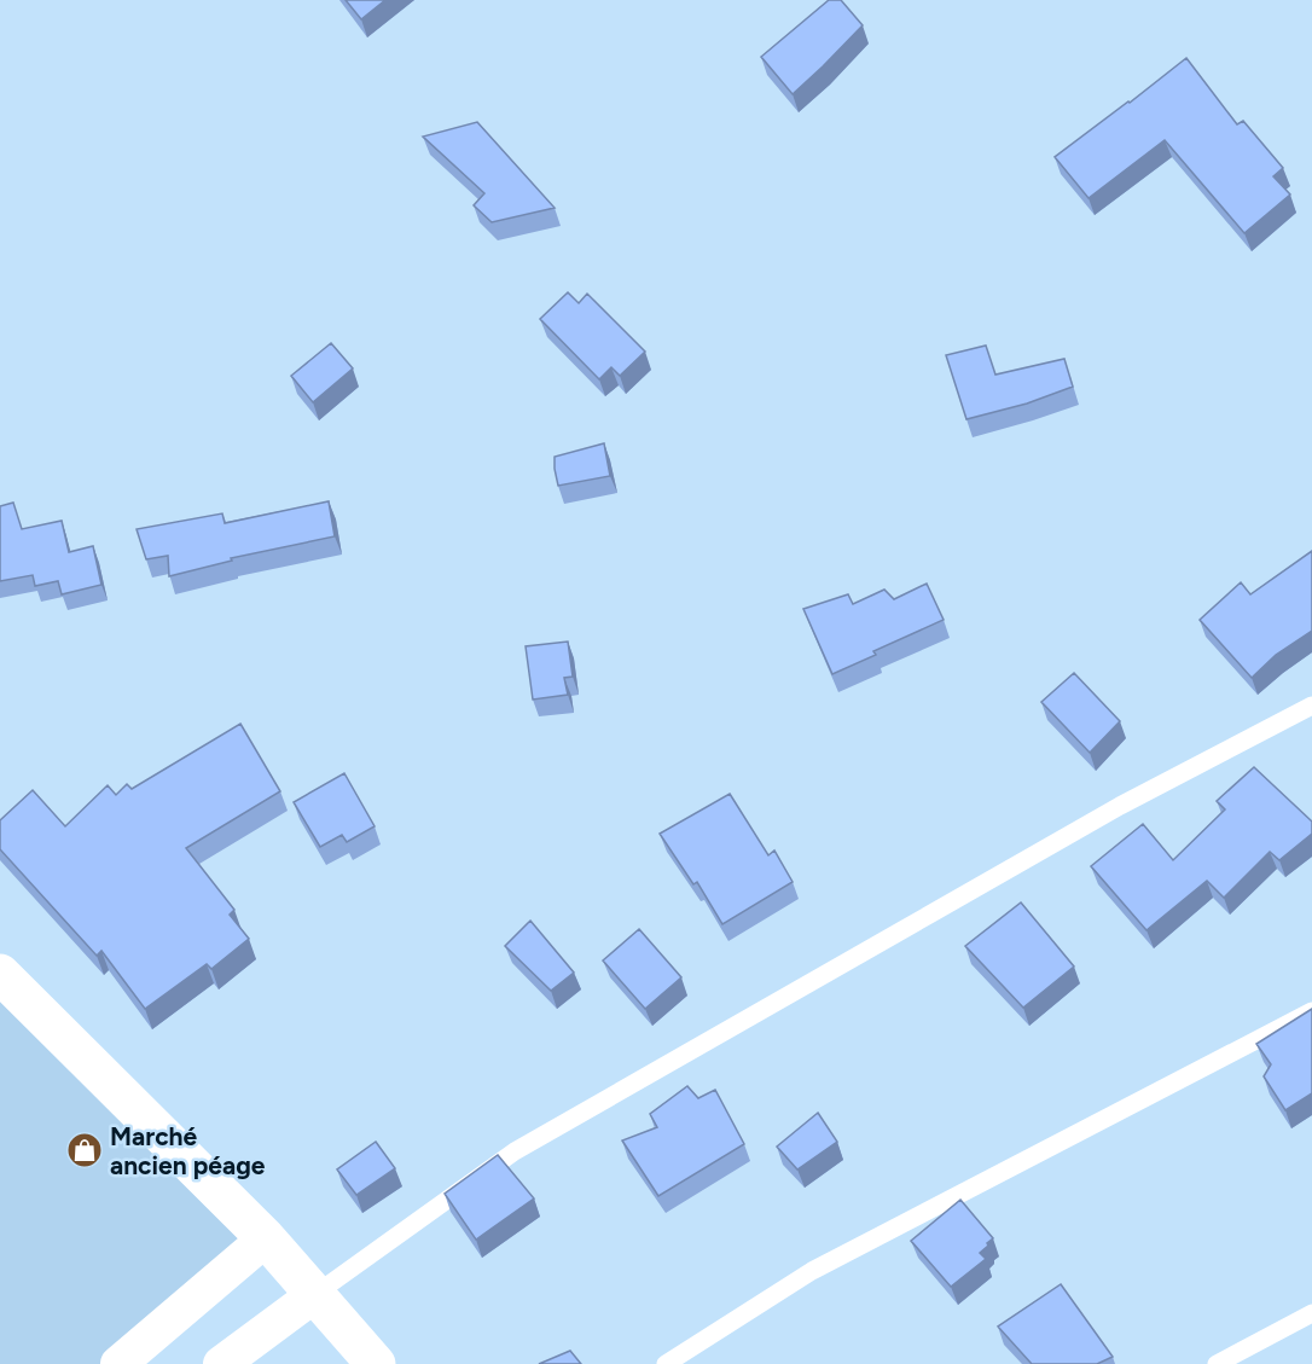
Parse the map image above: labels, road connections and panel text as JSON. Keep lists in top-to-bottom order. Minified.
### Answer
{"places":{"shop":["Marché ancien péage"]}}
